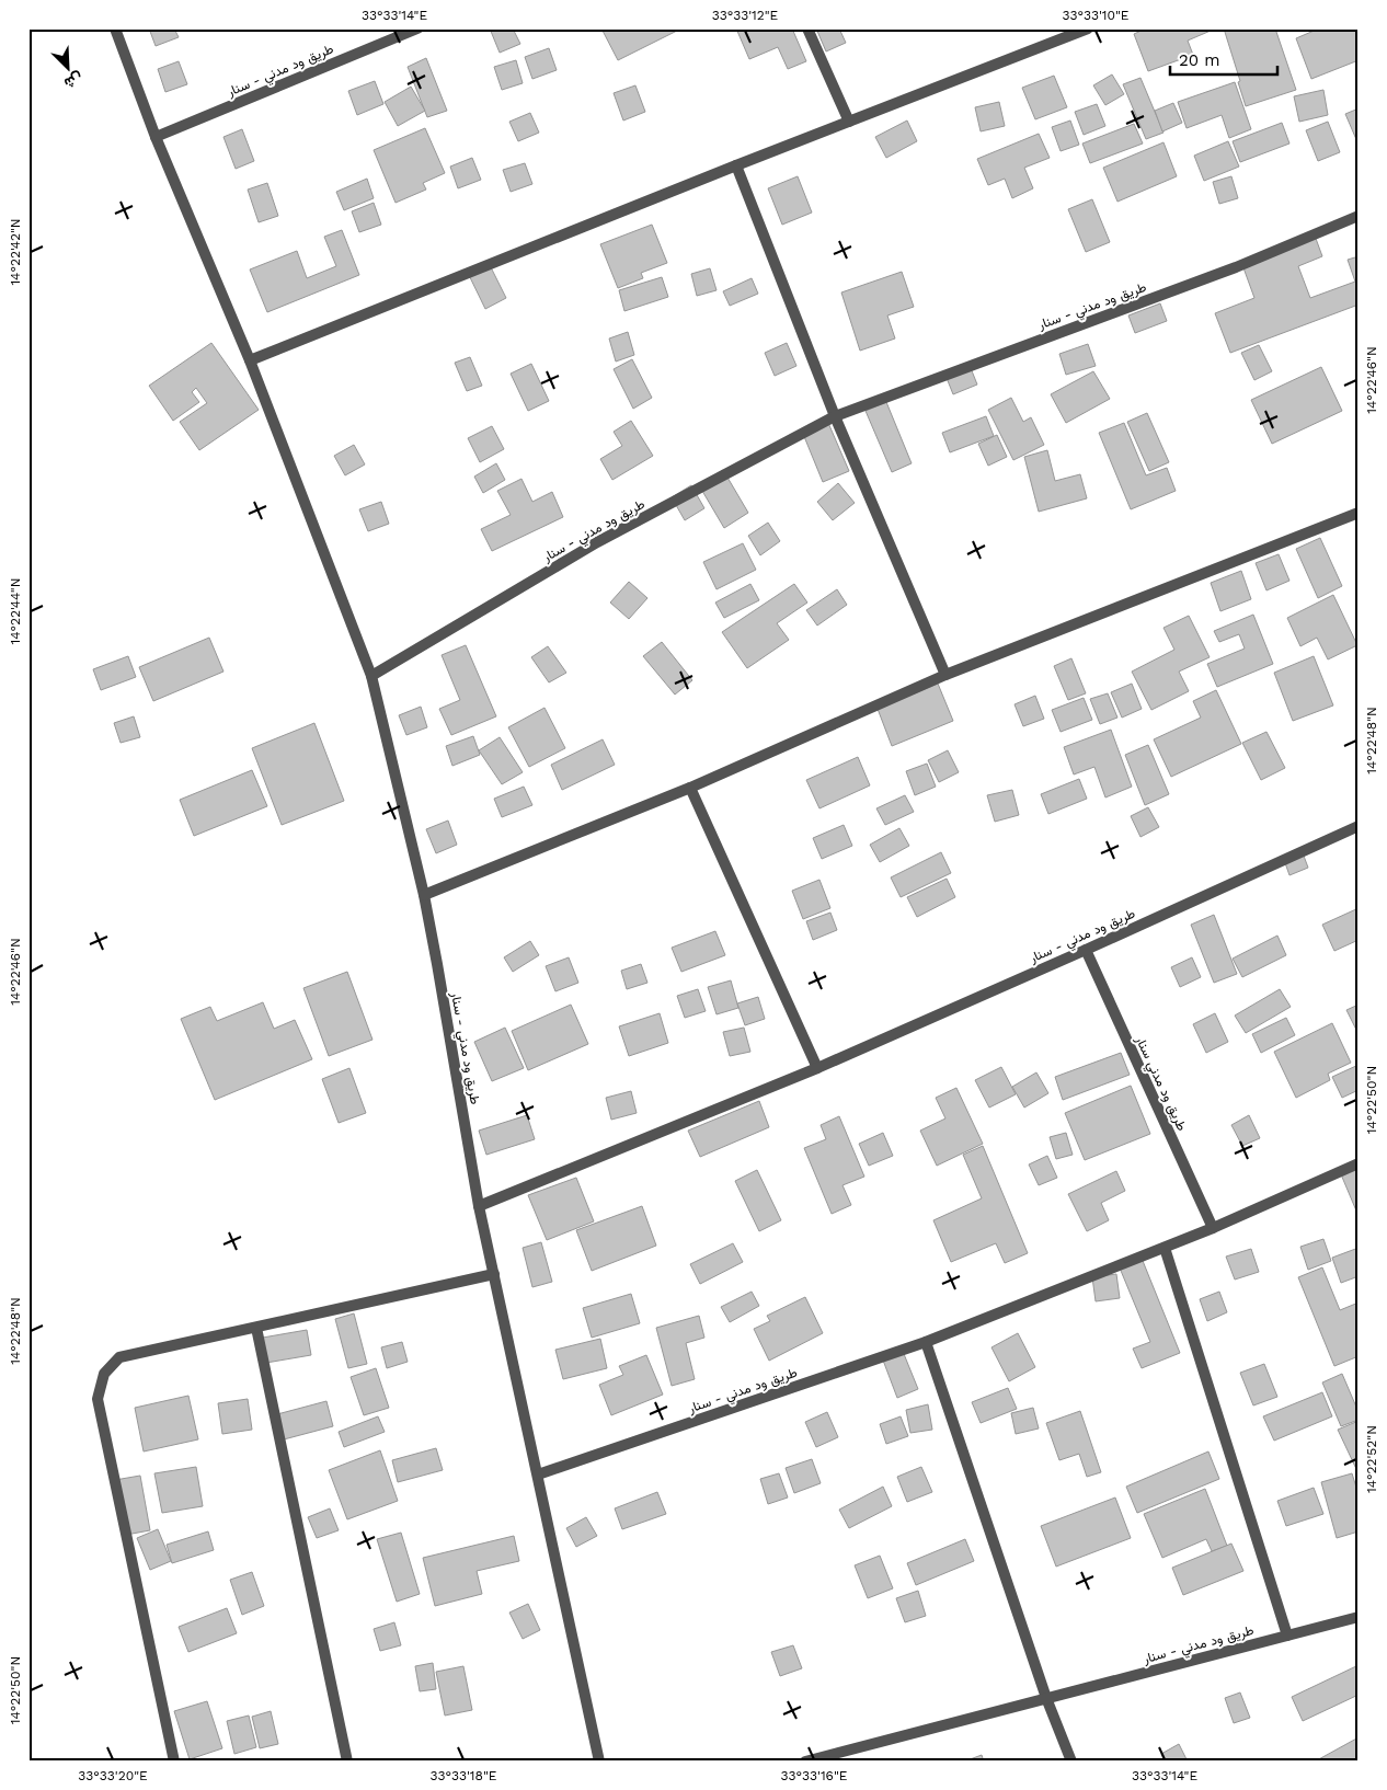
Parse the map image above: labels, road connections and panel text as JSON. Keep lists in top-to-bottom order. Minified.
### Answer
{"streets":{"street":["طريق ود مدني - سنار","طريق ود مدني سنار"]},"crossings":[["طريق ود مدني - سنار","طريق ود مدني سنار"]],"scale_bar":"20 m","north":"bottom right","coordinates":["33°33'14\"E","33°33'12\"E","33°33'10\"E","14°22'42\"N","14°22'46\"N","14°22'44\"N","14°22'48\"N","14°22'50\"N","14°22'52\"N","33°33'20\"E","33°33'18\"E","33°33'16\"E"]}
